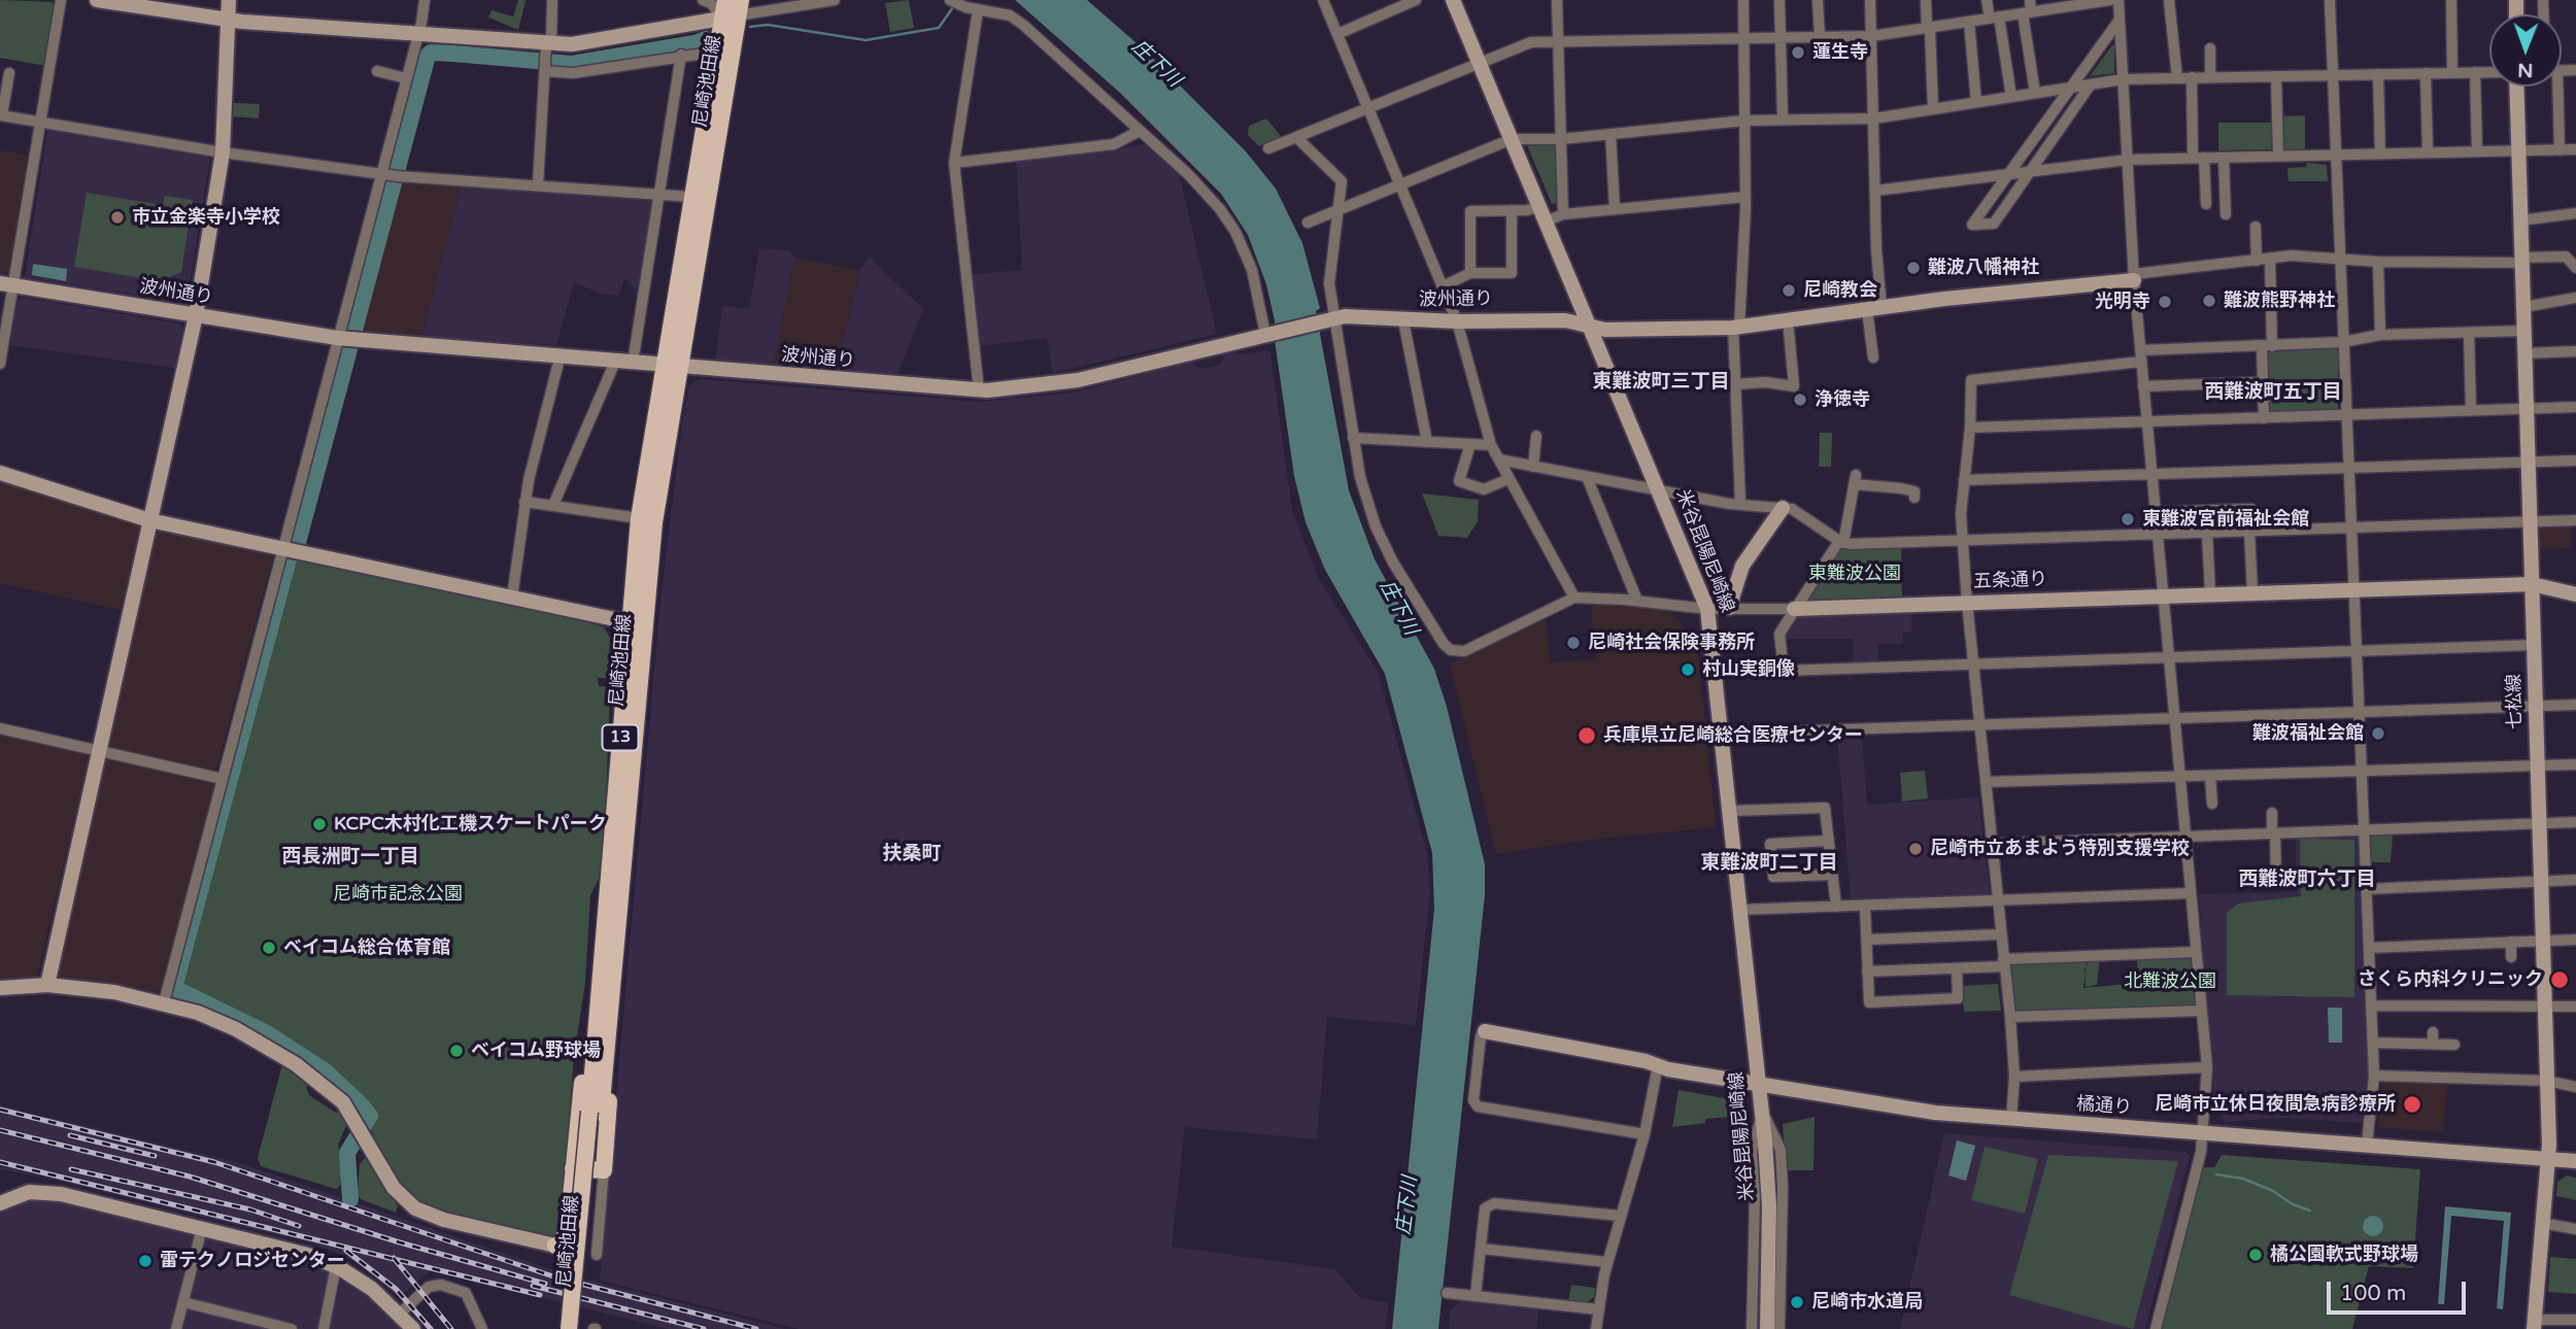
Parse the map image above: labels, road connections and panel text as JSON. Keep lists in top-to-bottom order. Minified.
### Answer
{"streets":{"main road":["尼崎池田線","13"],"street":["波州通り","米谷昆陽尼崎線","五条通り","七松線","橘通り"]},"crossings":[["尼崎池田線","波州通り"],["波州通り","米谷昆陽尼崎線"],["米谷昆陽尼崎線","五条通り"],["米谷昆陽尼崎線","橘通り"],["五条通り","七松線"],["七松線","橘通り"]],"districts":["東難波町三丁目","西難波町五丁目","扶桑町","西長洲町一丁目","東難波町二丁目","西難波町六丁目"],"water":["庄下川"],"parks":["東難波公園","尼崎市記念公園","北難波公園"],"places":["蓮生寺","市立金楽寺小学校","難波八幡神社","尼崎教会","難波熊野神社","光明寺","浄徳寺","東難波宮前福祉会館","尼崎社会保険事務所","村山実銅像","難波福祉会館","兵庫県立尼崎総合医療センター","KCPC木村化工機スケートパーク","尼崎市立あまよう特別支援学校","ベイコム総合体育館","さくら内科クリニック","ベイコム野球場","尼崎市立休日夜間急病診療所","橘公園軟式野球場","雷テクノロジセンター","尼崎市水道局"],"scale_bar":"100 m","north":"bottom"}
